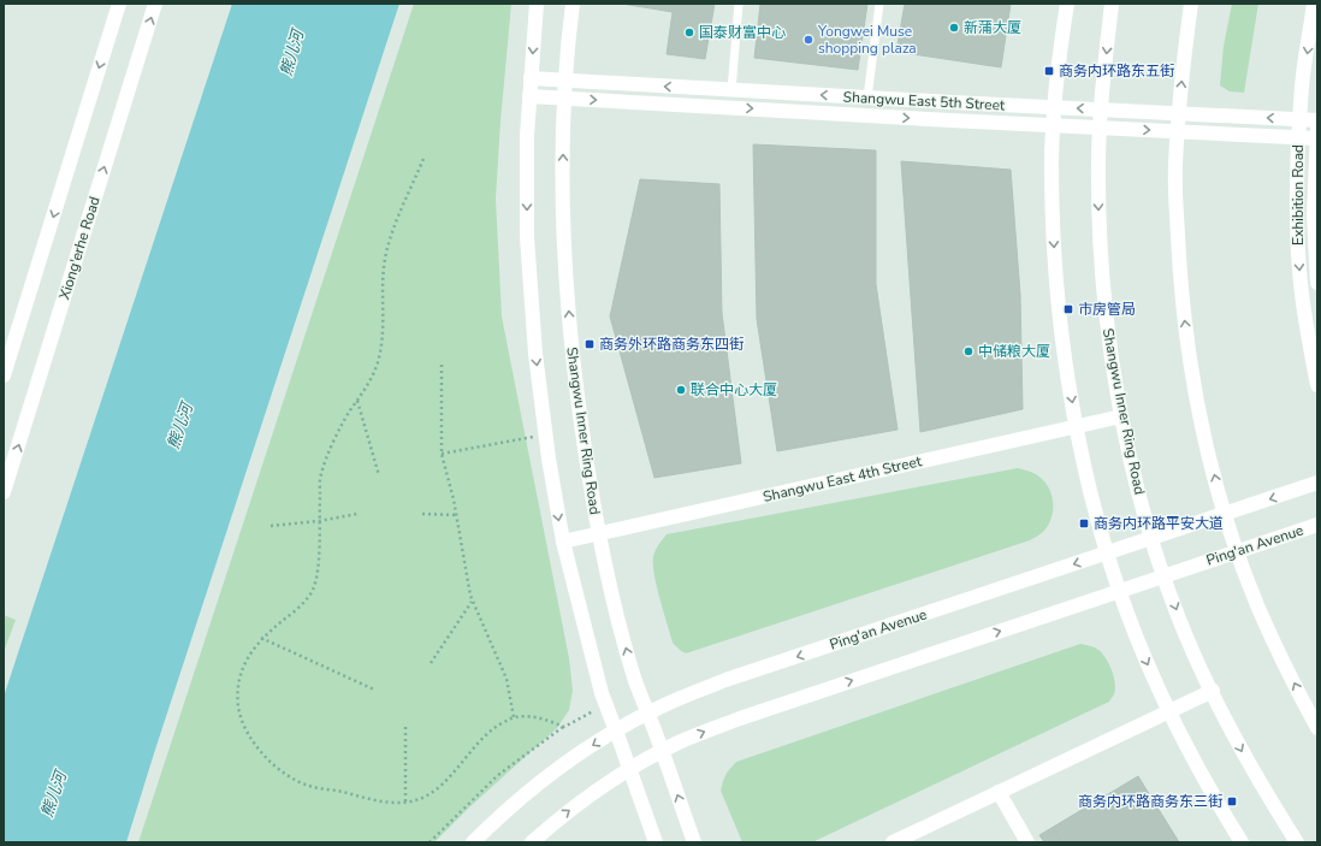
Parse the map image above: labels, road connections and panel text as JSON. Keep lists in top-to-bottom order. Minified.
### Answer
{"streets":{"street":["Shangwu East 5th Street","Exhibition Road","Xiong'erhe Road","Shangwu Inner Ring Road","Shangwu East 4th Street","Ping'an Avenue"]},"crossings":[["Shangwu East 5th Street","Exhibition Road"],["Shangwu East 5th Street","Shangwu Inner Ring Road"],["Shangwu Inner Ring Road","Shangwu East 4th Street"],["Shangwu Inner Ring Road","Ping'an Avenue"]],"water":["熊儿河"],"places":{"other":["新蒲大厦","国泰财富中心","Yongwei Muse shopping plaza","中储粮大厦","联合中心大厦"],"transit":["商务内环路东五街","市房管局","商务外环路商务东四街","商务内环路平安大道","商务内环路商务东三街"]}}
